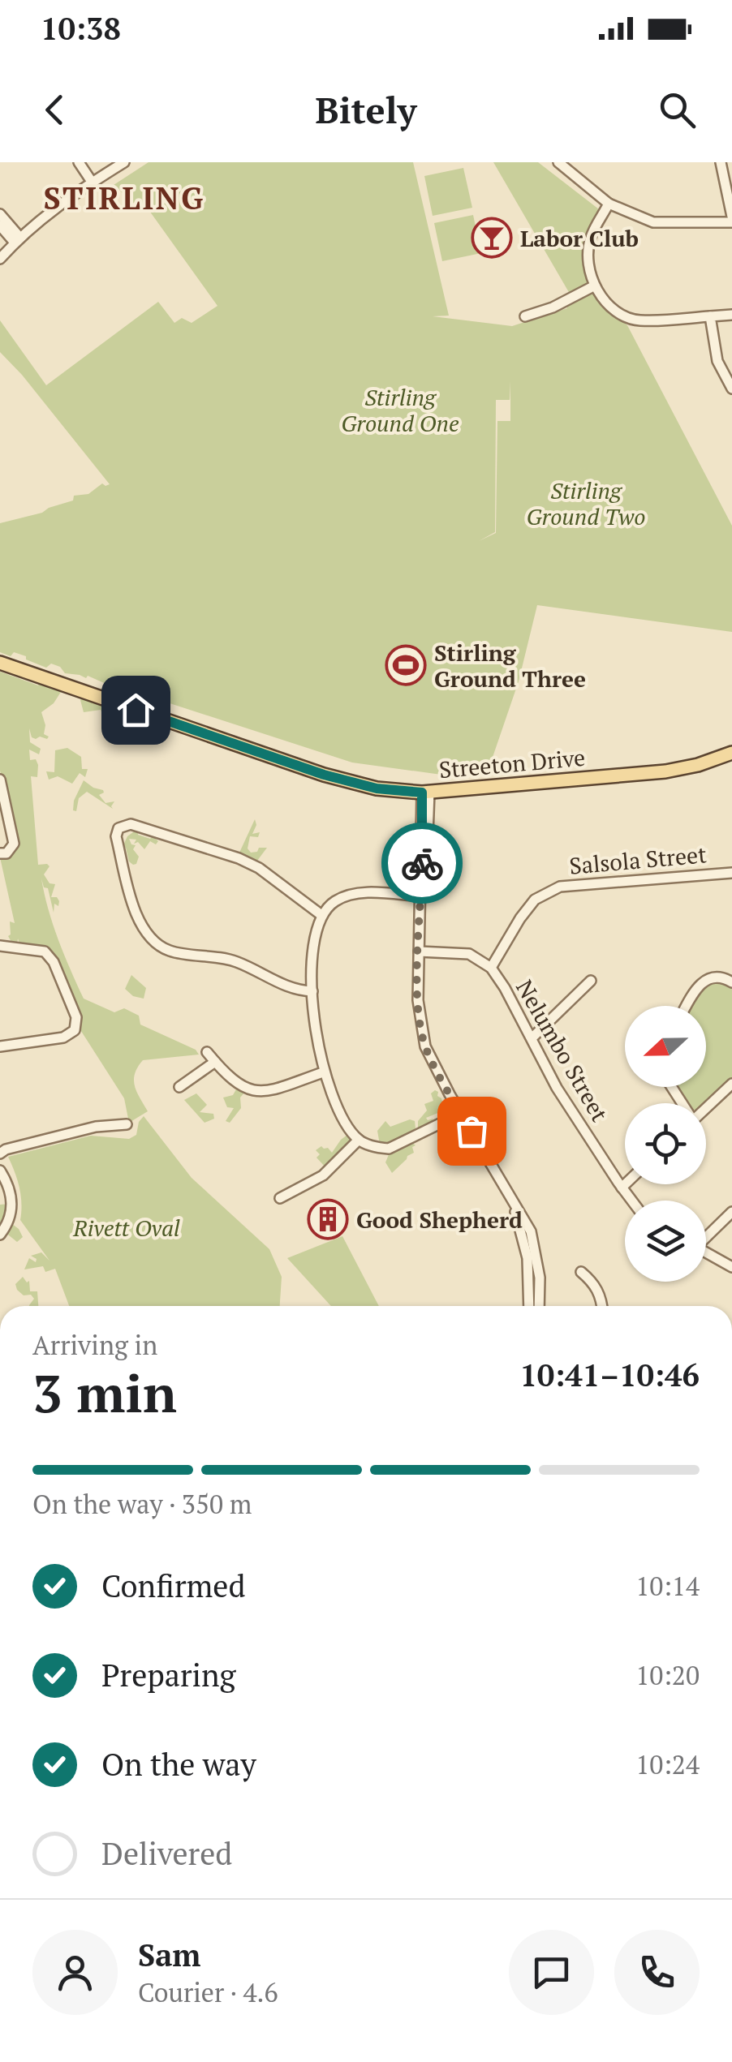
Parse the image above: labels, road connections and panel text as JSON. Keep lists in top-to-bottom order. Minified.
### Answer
{"streets":{"main road":["Streeton Drive"],"street":["Salsola Street","Nelumbo Street"]},"crossings":[["Salsola Street","Nelumbo Street"]],"districts":["STIRLING"],"parks":["Stirling Ground One","Stirling Ground Two","Rivett Oval"],"places":{"bar":["Labor Club"],"sports":["Stirling Ground Three"],"building":["Good Shepherd"]},"north":"left","page":{"status":"10:38","header":"Bitely","heading":["3 min","Arriving in","10:41–10:46"],"panel":["Sam","Courier · 4.6"],"bar":"On the way · 350 m","list":[["Confirmed","10:14"],["Preparing","10:20"],["On the way","10:24"],"Delivered"]}}
